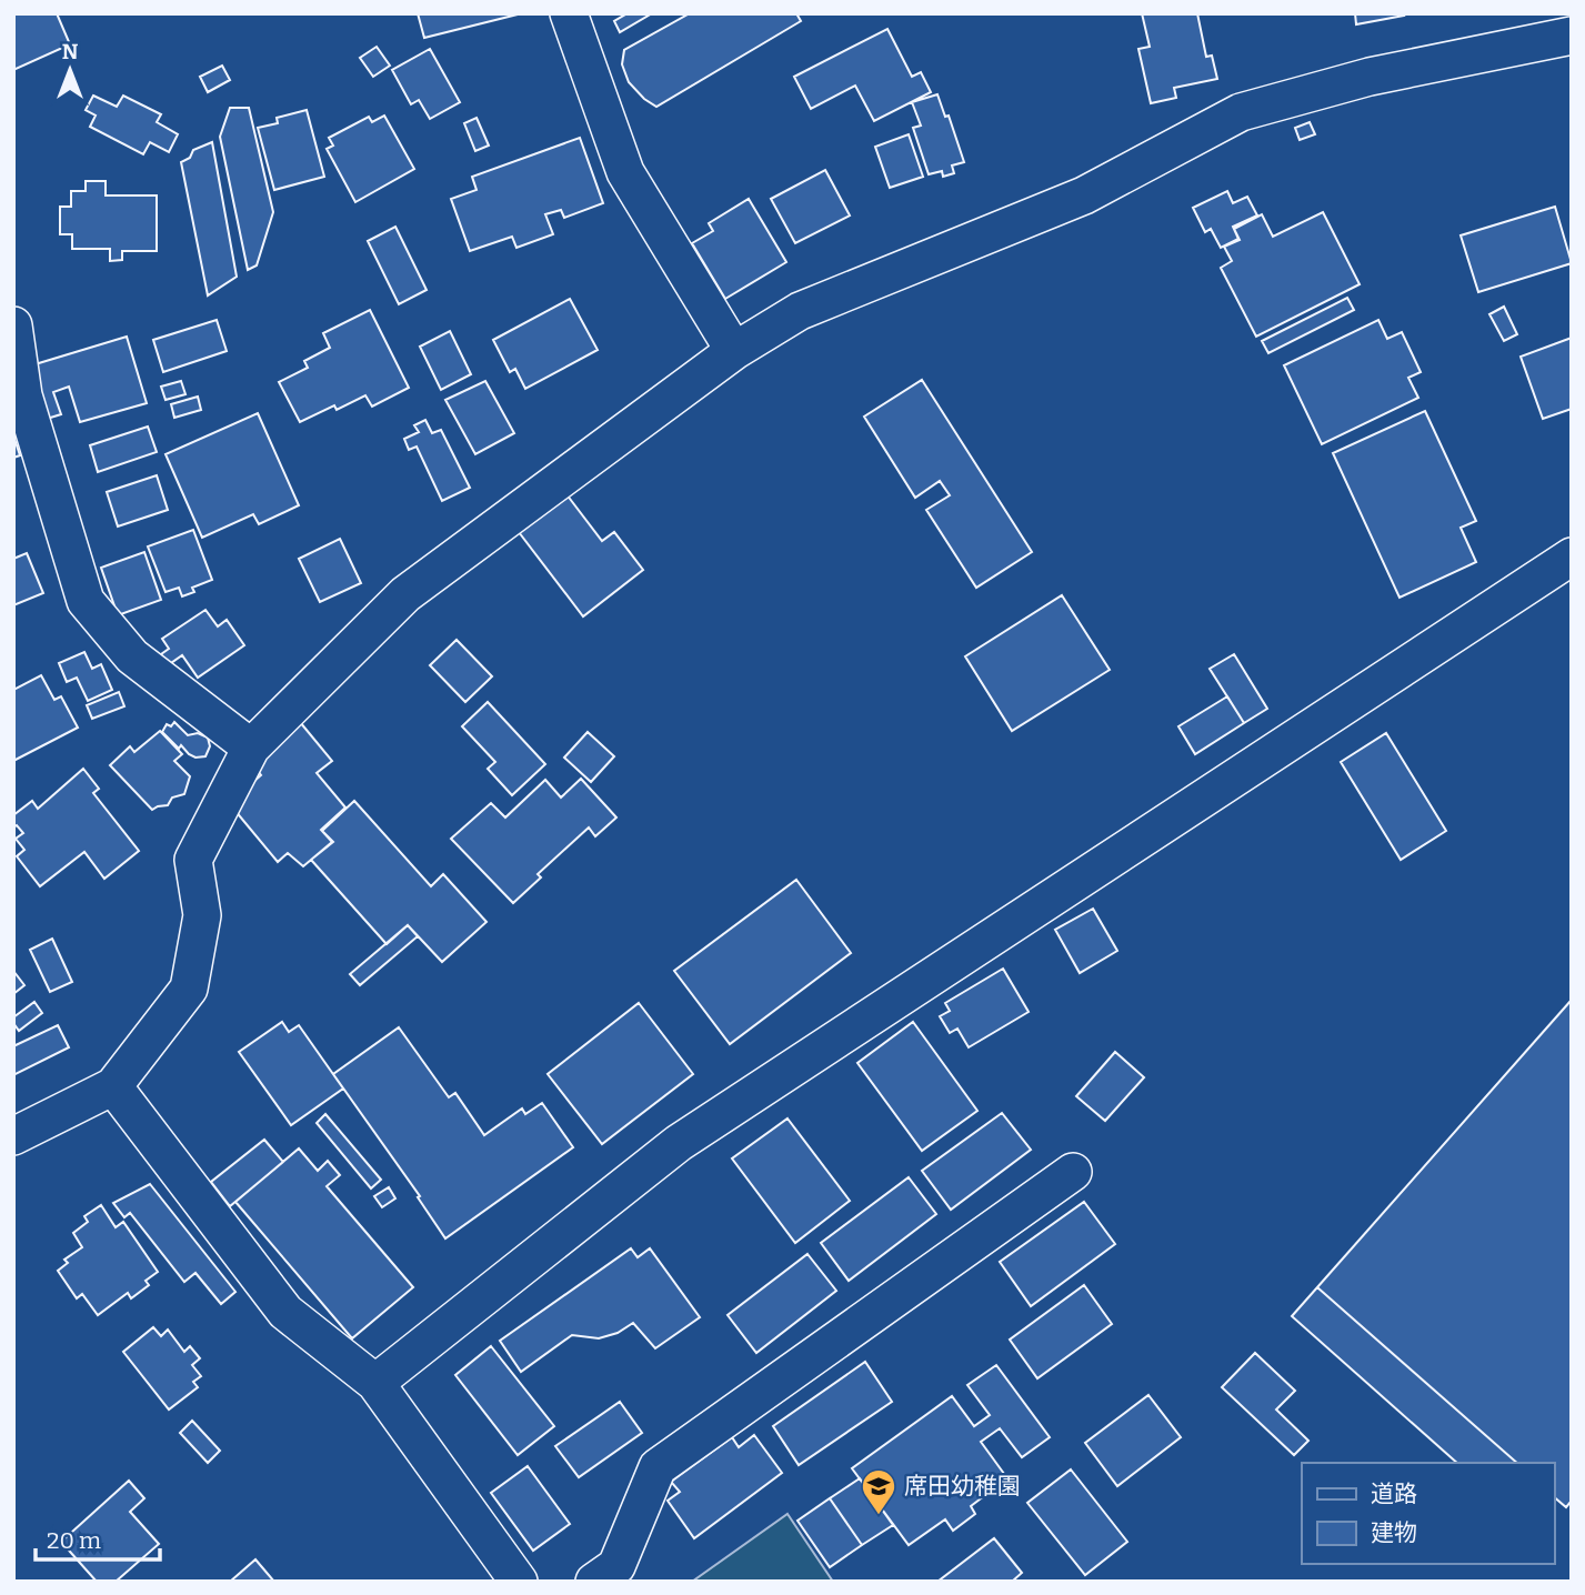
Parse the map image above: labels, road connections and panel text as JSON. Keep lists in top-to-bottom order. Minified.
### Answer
{"places":{"school or university":["席田幼稚園"]},"legend":["道路","建物"],"scale_bar":"20 m","north":"top"}
